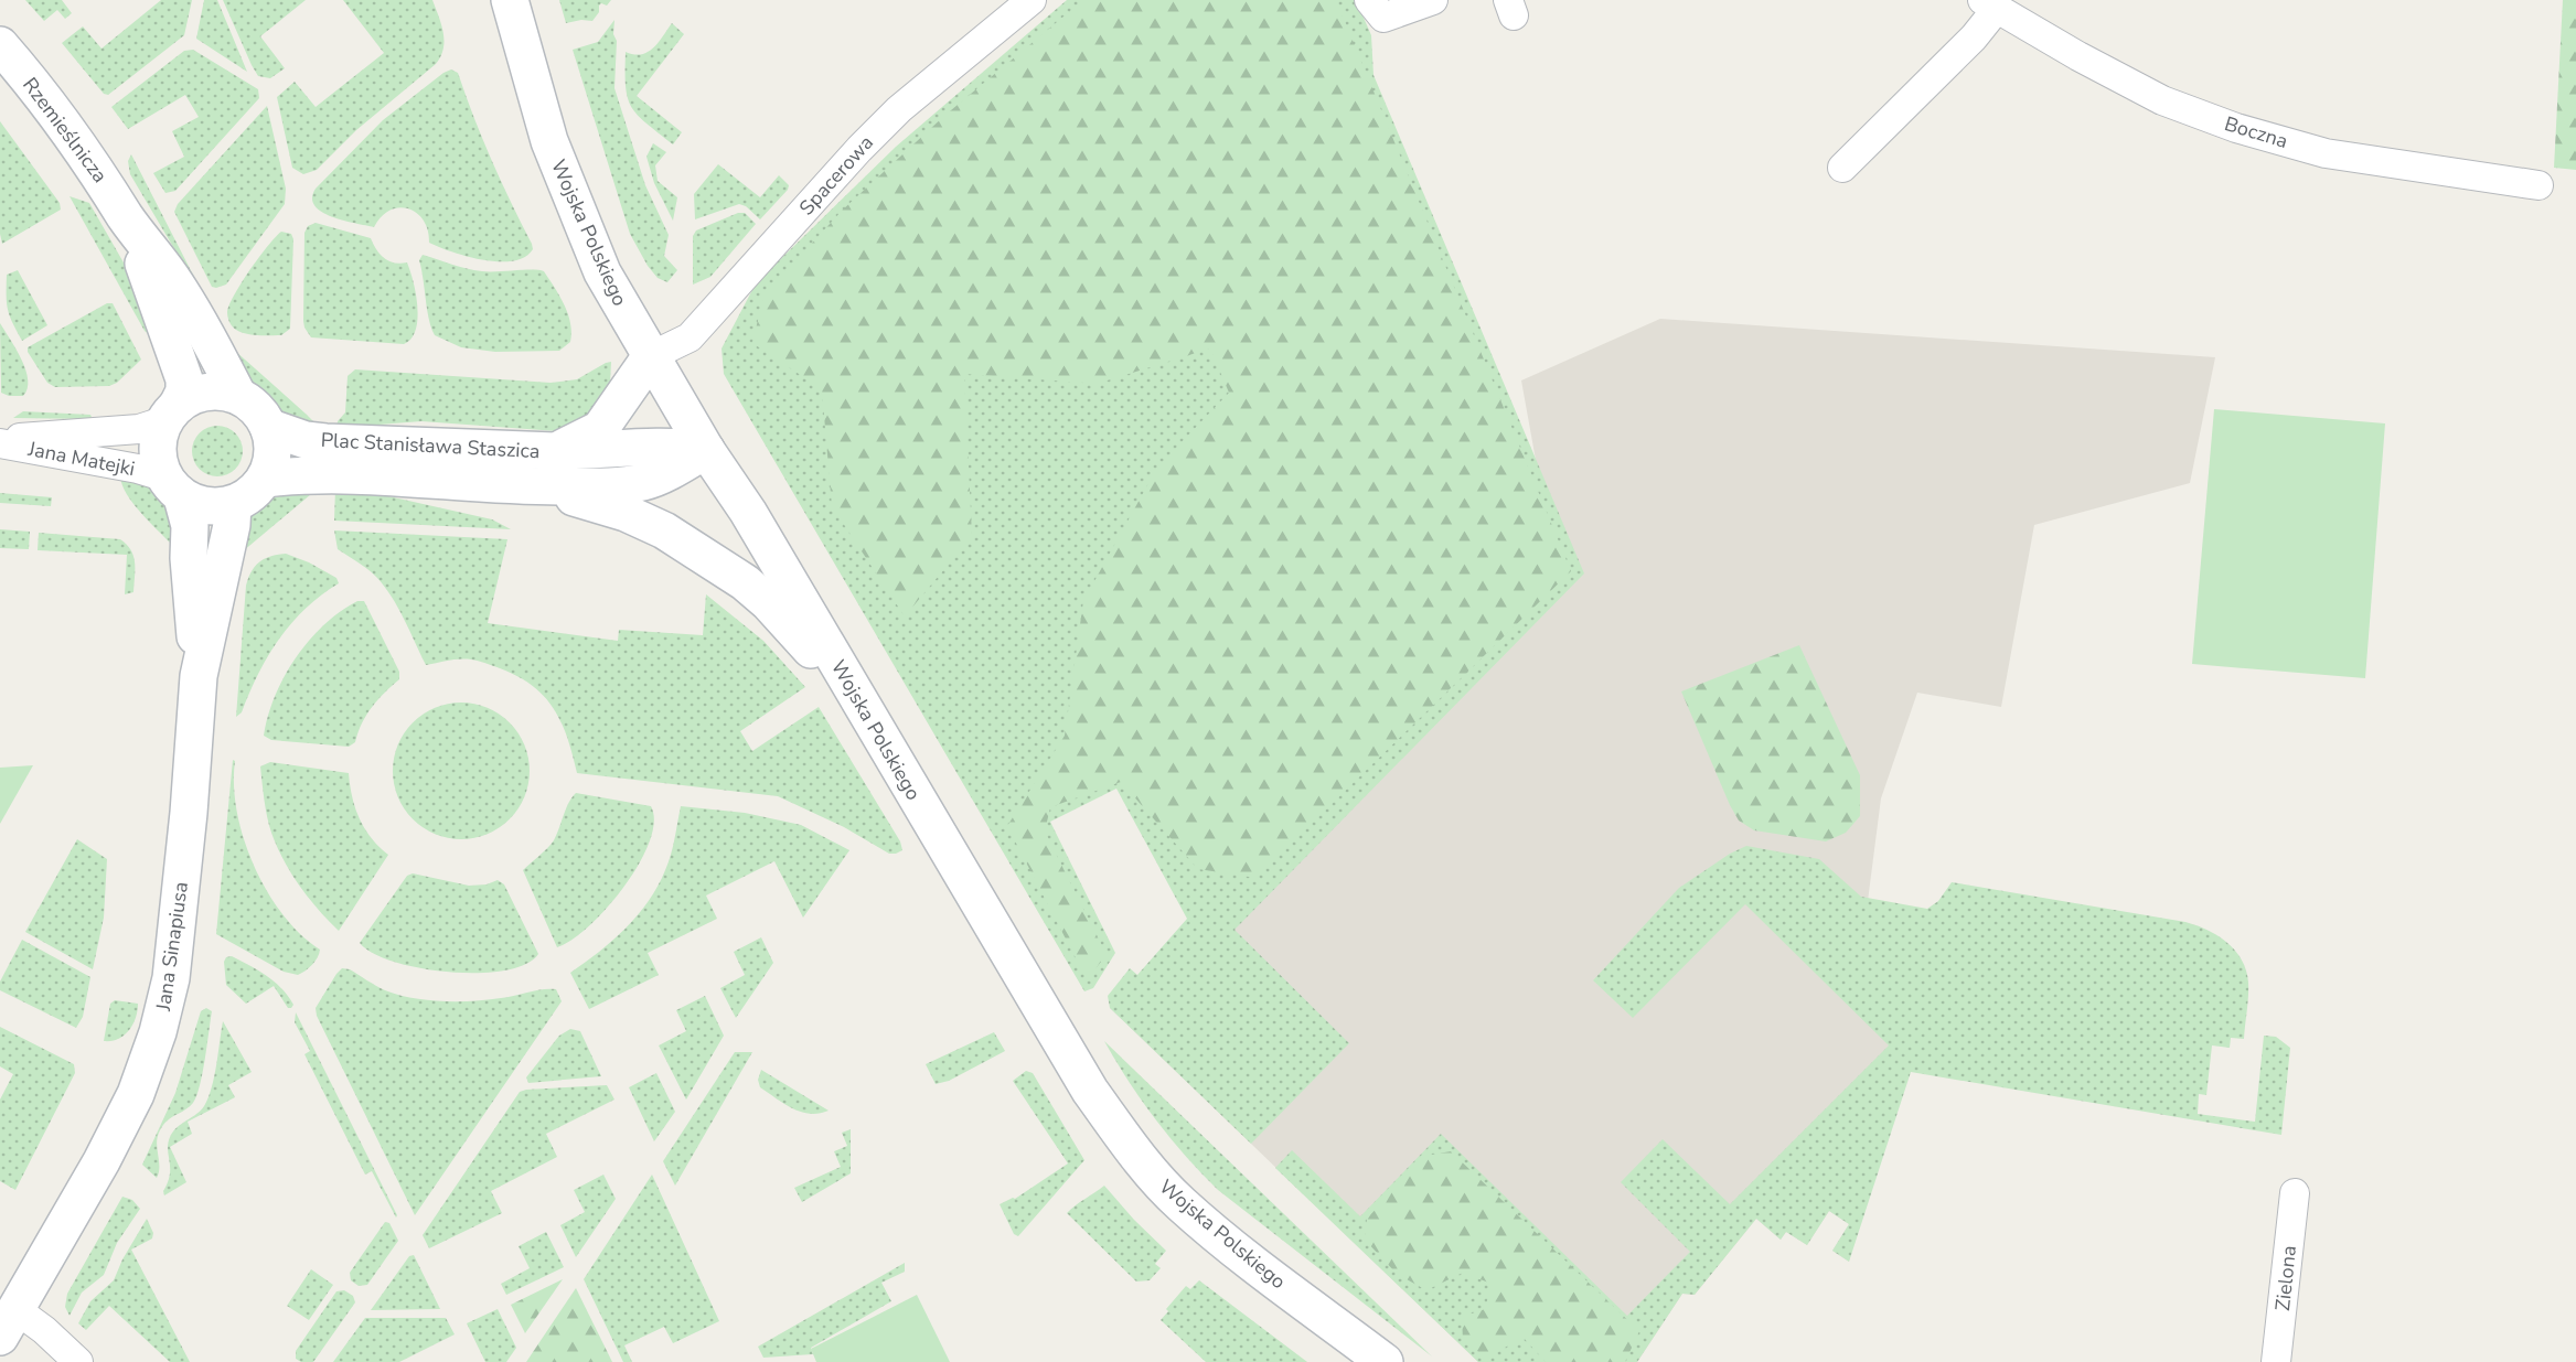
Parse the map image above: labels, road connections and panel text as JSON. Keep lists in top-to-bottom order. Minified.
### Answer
{"streets":{"street":["Rzemieślnicza","Boczna","Spacerowa","Wojska Polskiego","Plac Stanisława Staszica","Jana Matejki","Jana Sinapiusa","Zielona"]},"crossings":[["Rzemieślnicza","Plac Stanisława Staszica"],["Rzemieślnicza","Jana Matejki"],["Rzemieślnicza","Jana Sinapiusa"],["Spacerowa","Wojska Polskiego"],["Spacerowa","Plac Stanisława Staszica"],["Wojska Polskiego","Plac Stanisława Staszica"],["Plac Stanisława Staszica","Jana Matejki"],["Plac Stanisława Staszica","Jana Sinapiusa"],["Jana Matejki","Jana Sinapiusa"]]}
